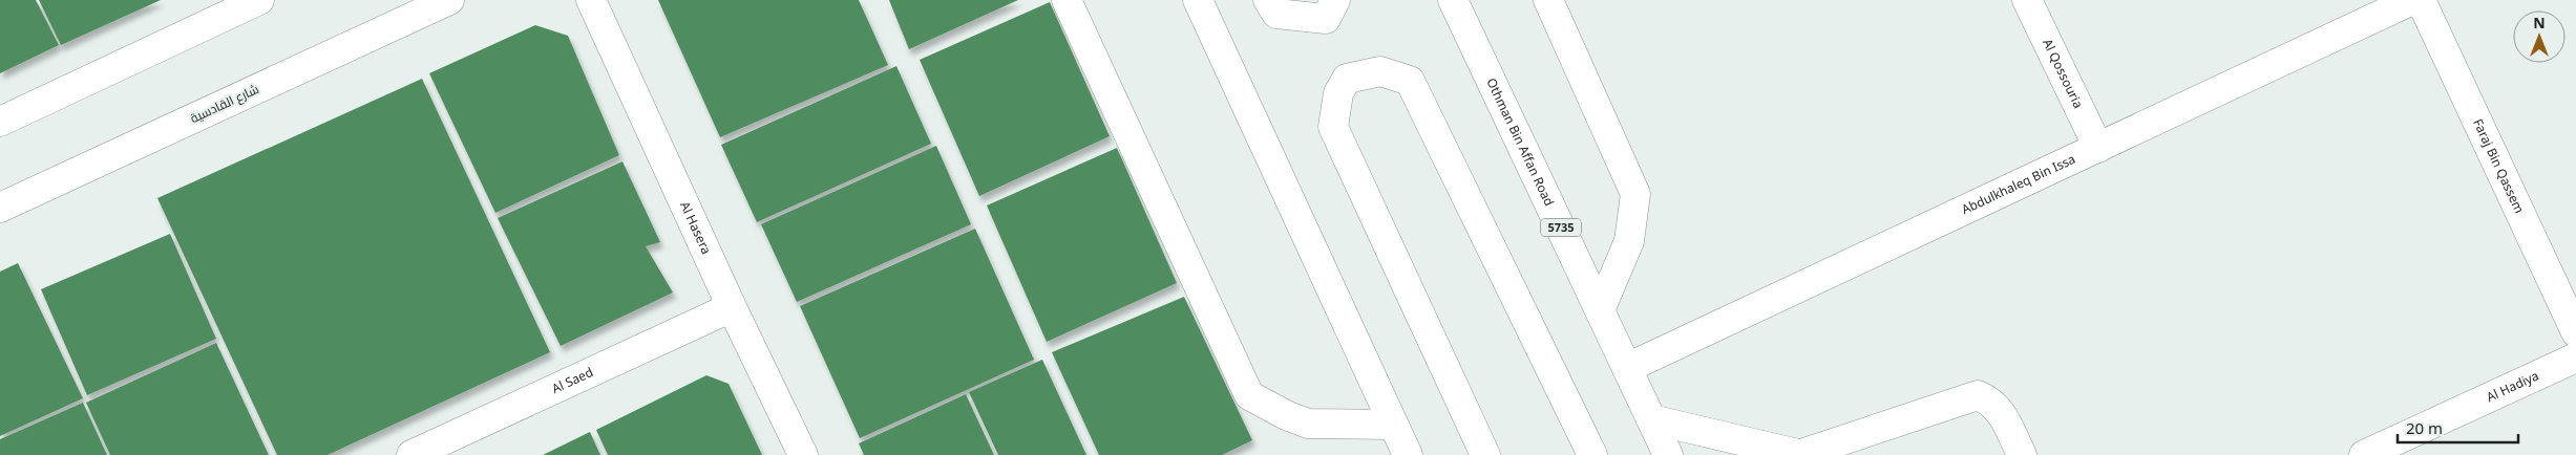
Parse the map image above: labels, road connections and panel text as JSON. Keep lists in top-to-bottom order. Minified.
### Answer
{"streets":{"street":["Al Qossouria","شارع القادسية","Othman Bin Affan Road","Faraj Bin Qassem","Abdulkhaleq Bin Issa","5735","Al Hasera","Al Saed","Al Hadiya"]},"crossings":[["Al Qossouria","Abdulkhaleq Bin Issa"],["Othman Bin Affan Road","Abdulkhaleq Bin Issa"],["Al Hasera","Al Saed"]],"scale_bar":"20 m","north":"top"}
